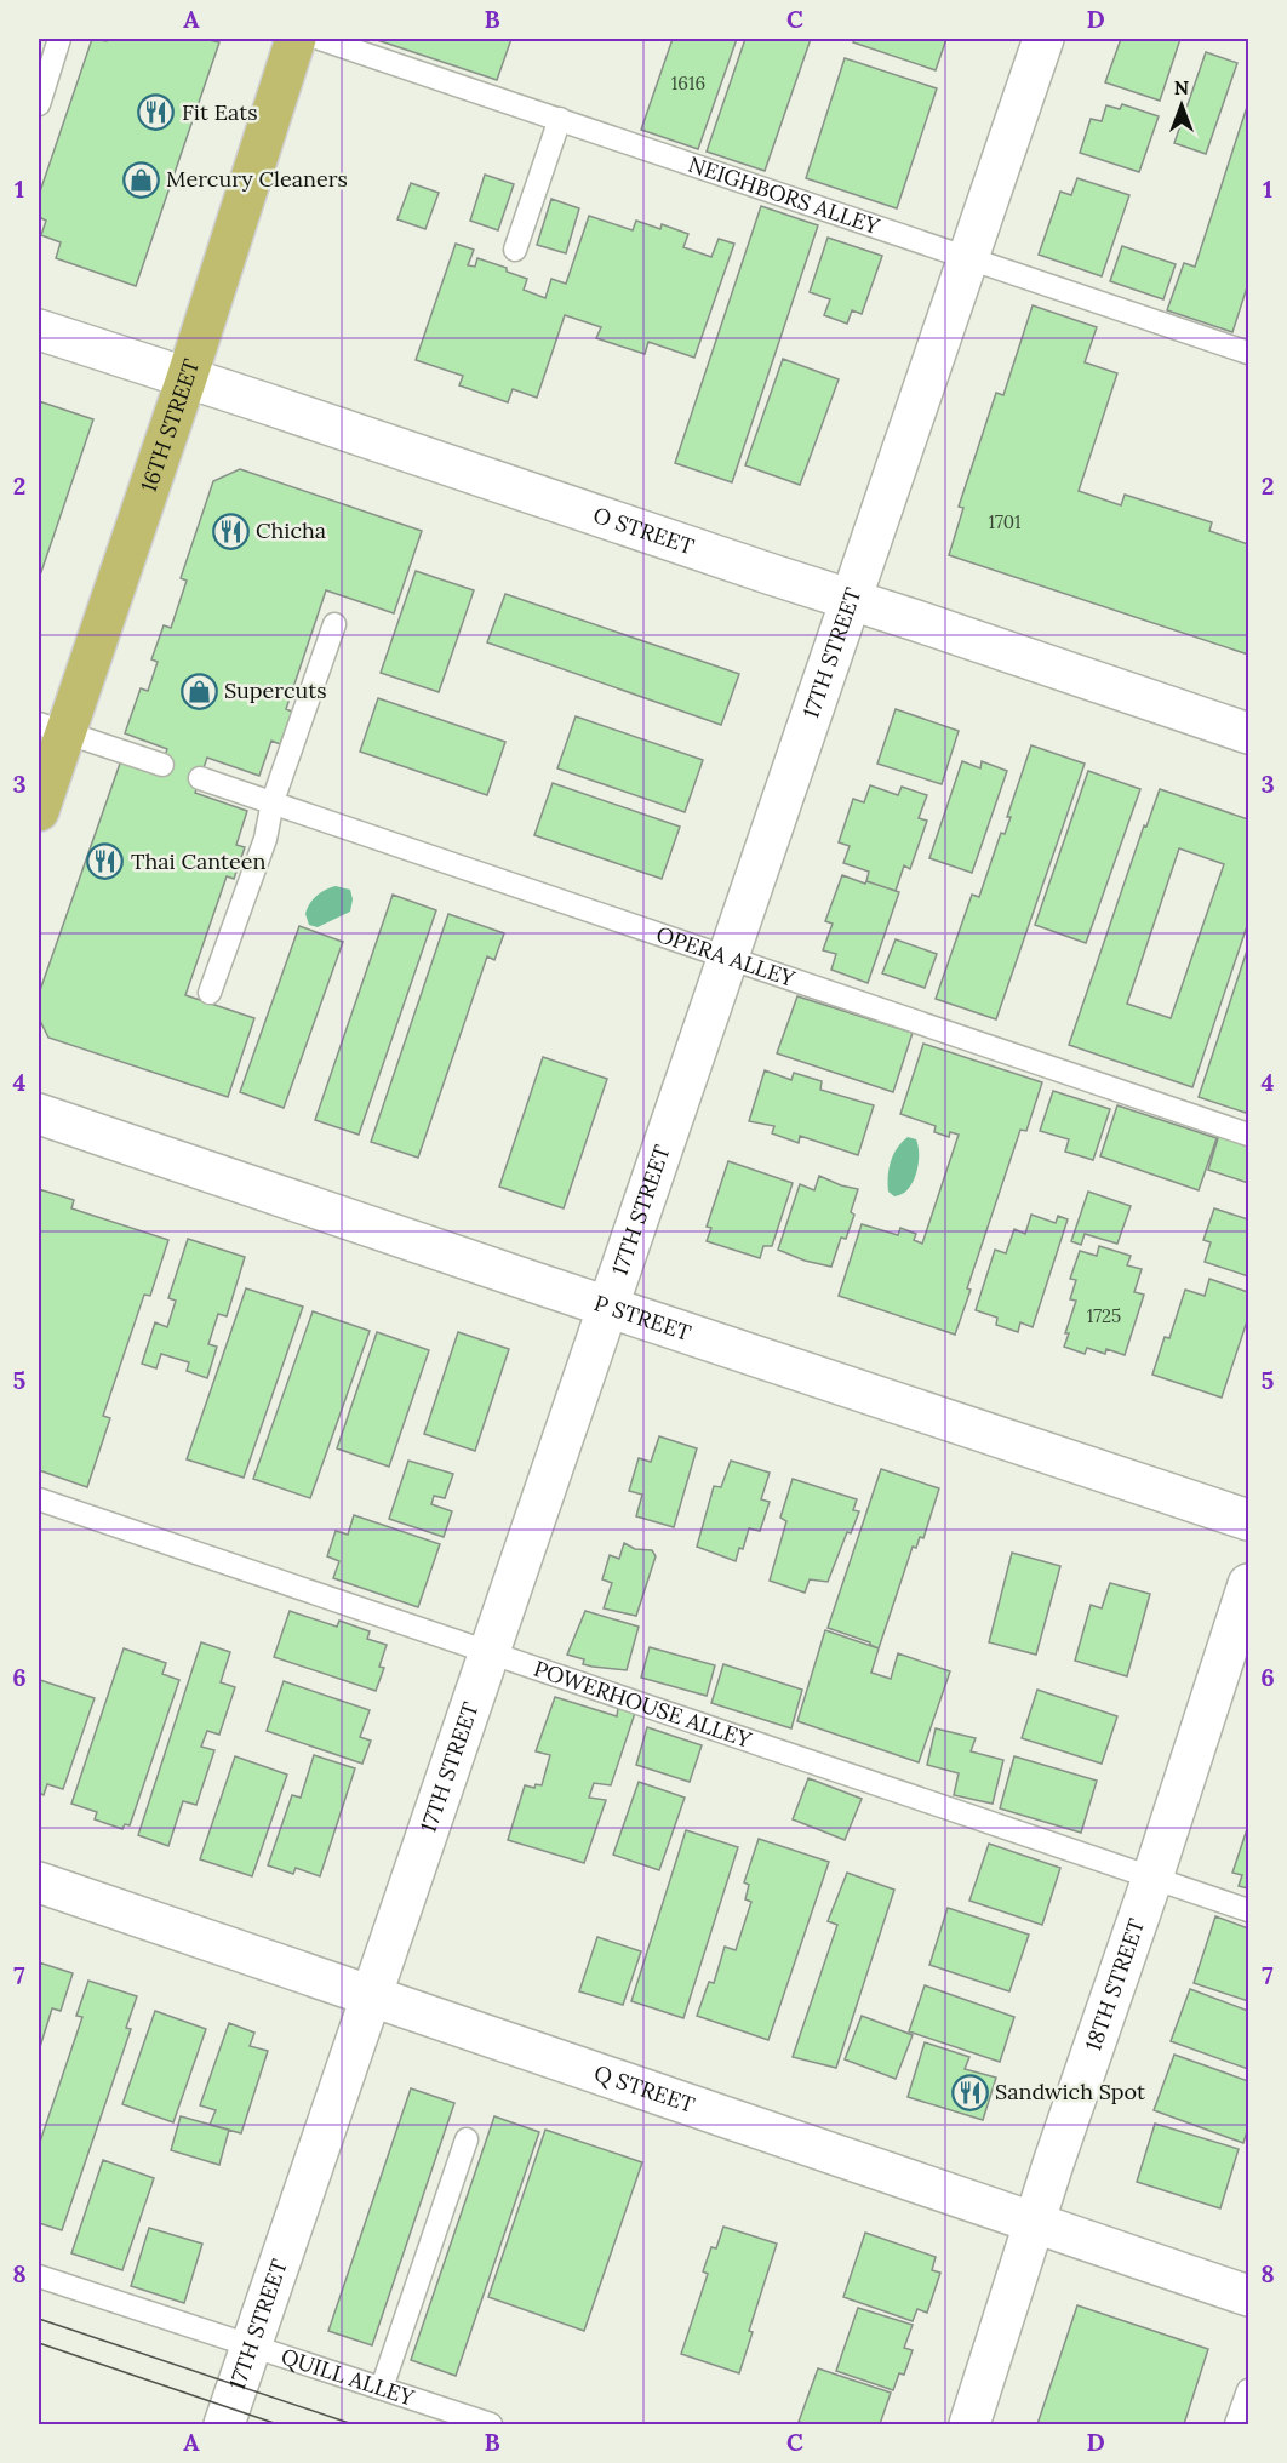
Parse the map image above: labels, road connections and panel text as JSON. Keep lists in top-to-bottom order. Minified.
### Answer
{"streets":{"main road":["16TH STREET"],"street":["O STREET","17TH STREET","P STREET","18TH STREET","Q STREET"],"lane":["NEIGHBORS ALLEY","OPERA ALLEY","POWERHOUSE ALLEY","QUILL ALLEY"]},"crossings":[["NEIGHBORS ALLEY","17TH STREET"],["16TH STREET","O STREET"],["O STREET","17TH STREET"],["17TH STREET","OPERA ALLEY"],["17TH STREET","P STREET"],["17TH STREET","POWERHOUSE ALLEY"],["17TH STREET","Q STREET"],["17TH STREET","QUILL ALLEY"],["POWERHOUSE ALLEY","18TH STREET"],["18TH STREET","Q STREET"]],"places":{"restaurant":["Fit Eats","Chicha","Thai Canteen","Sandwich Spot"],"shop":["Mercury Cleaners","Supercuts"]},"house_numbers":["1616","1701","1725"],"north":"top","grid":{"columns":["A","B","C","D"],"rows":["1","2","3","4","5","6","7","8"]}}
